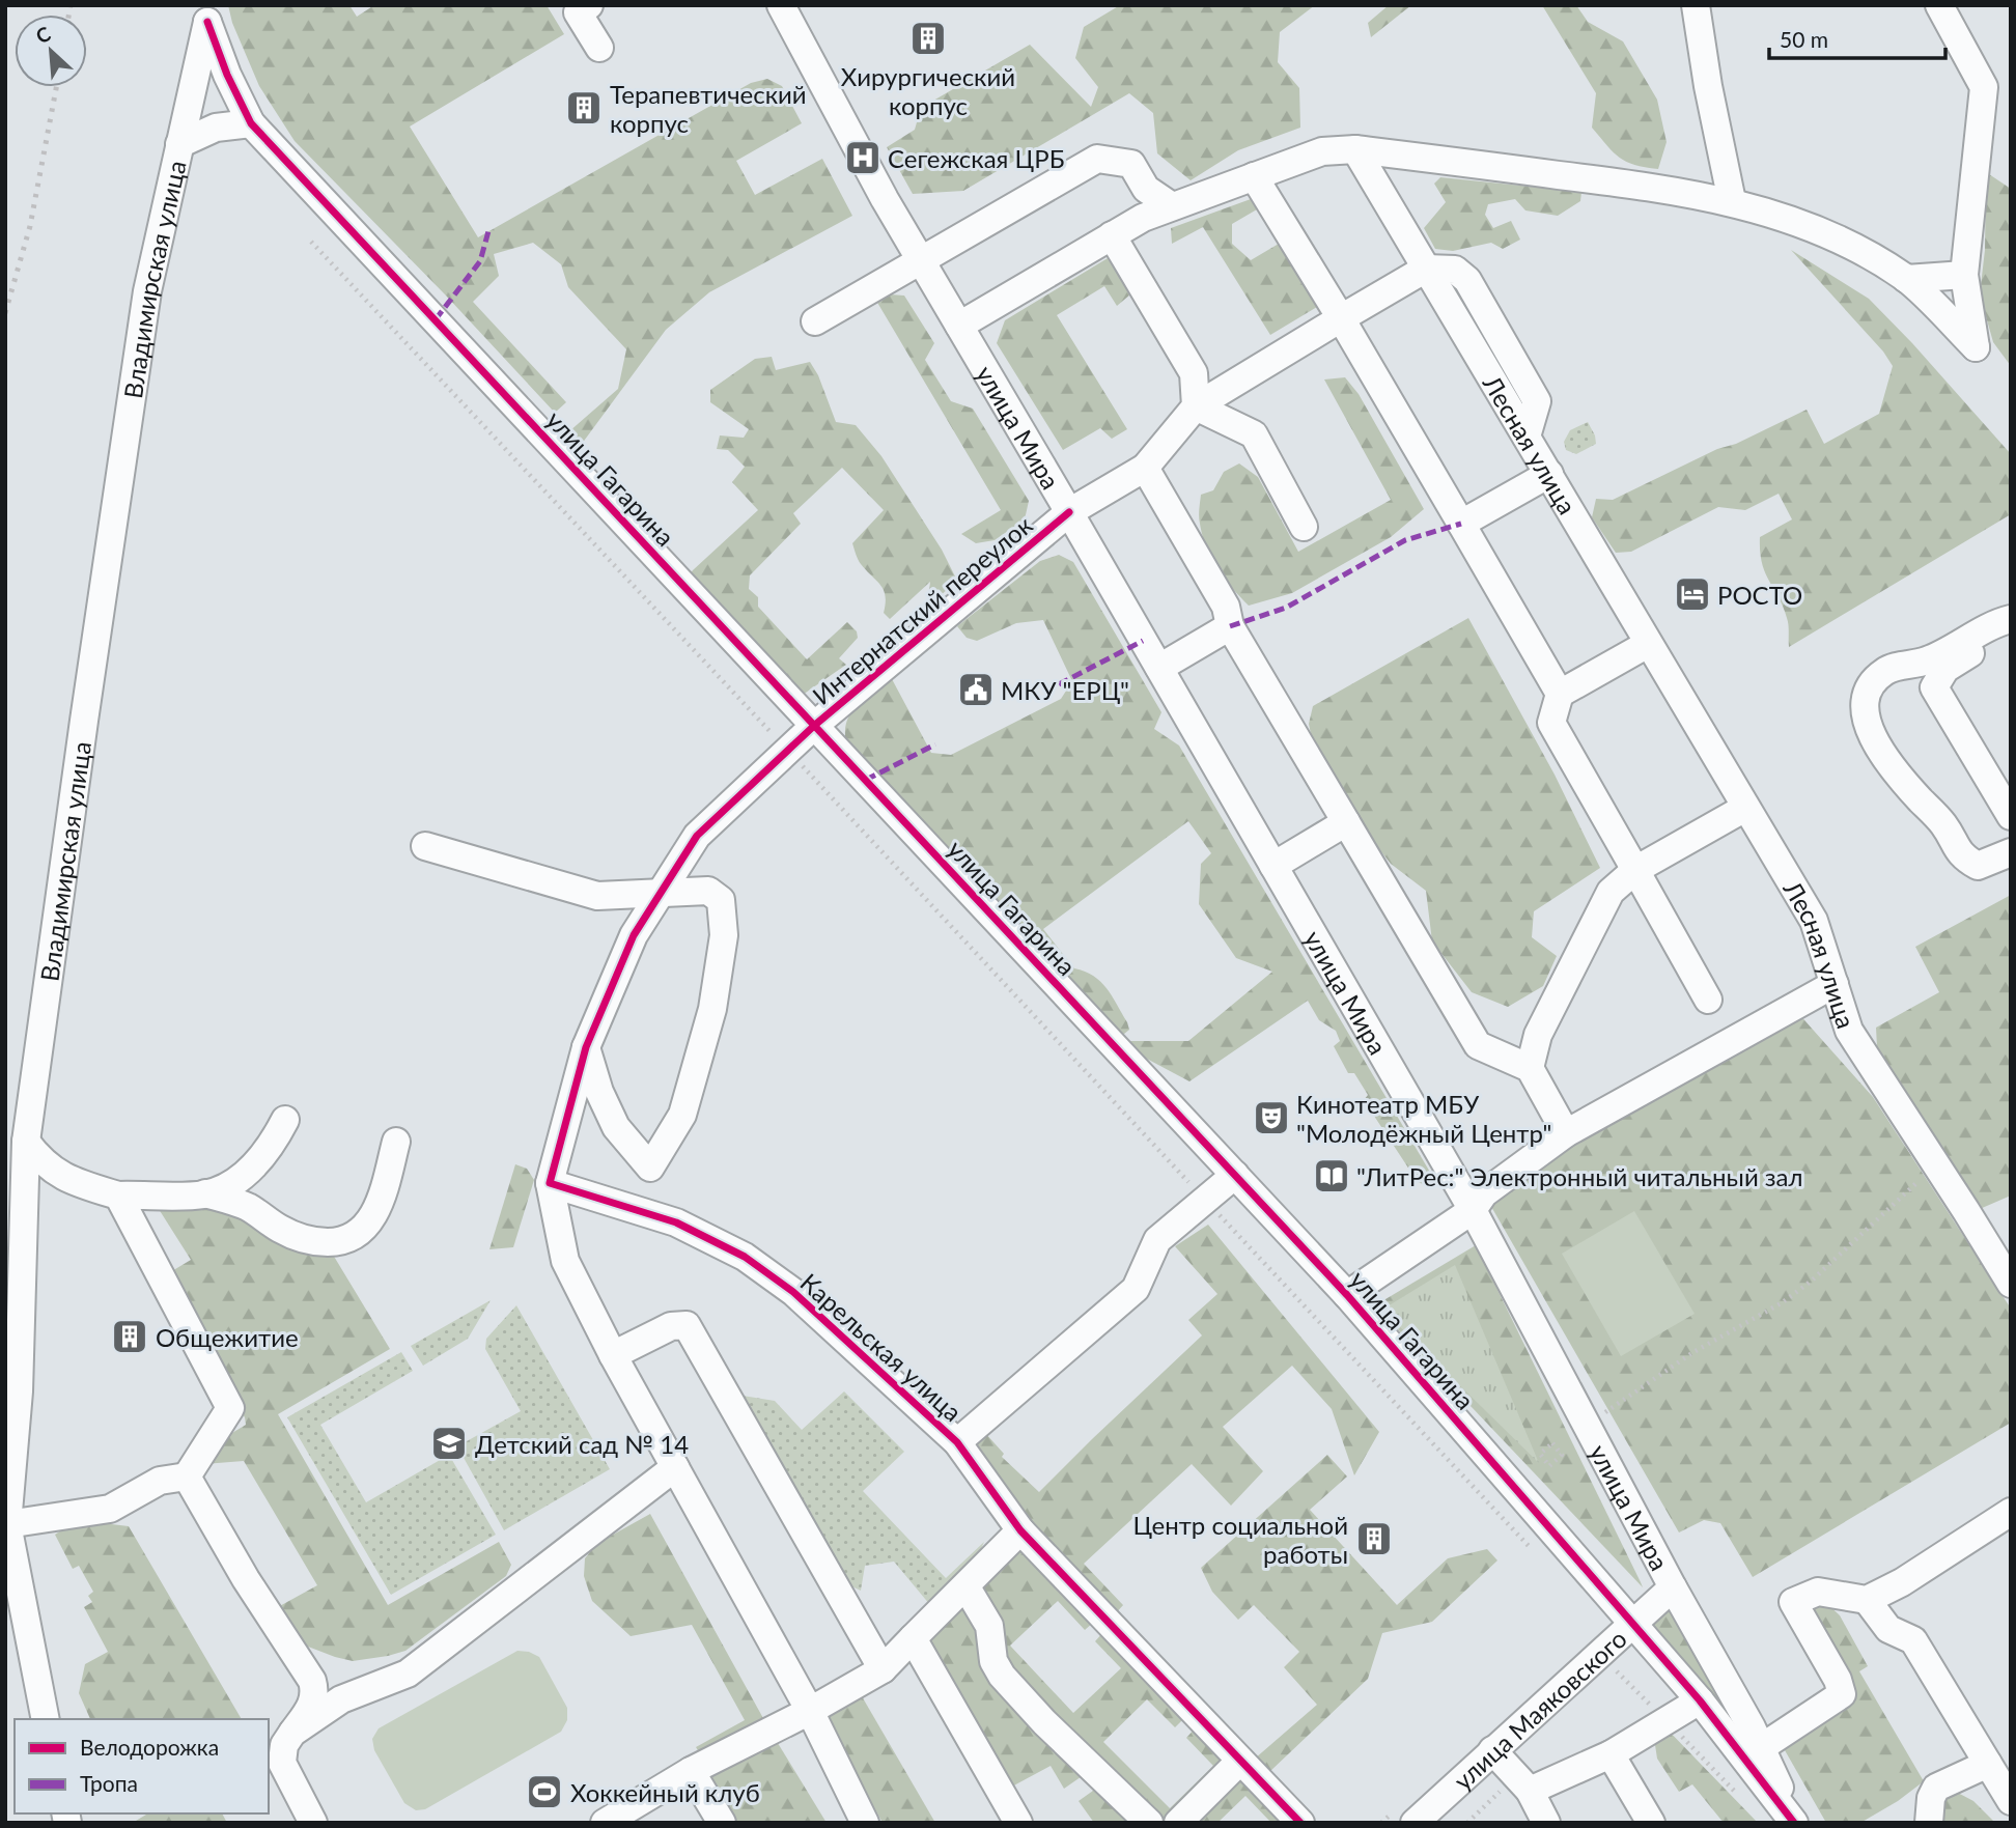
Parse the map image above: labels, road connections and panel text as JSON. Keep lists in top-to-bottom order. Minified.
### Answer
{"streets":{"street":["Владимирская улица","улица Мира","Лесная улица","улица Гагарина","Интернатский переулок","Карельская улица","улица Маяковского"]},"crossings":[["Владимирская улица","улица Гагарина"],["улица Мира","улица Гагарина"],["улица Мира","Интернатский переулок"],["улица Мира","улица Маяковского"],["Лесная улица","Интернатский переулок"],["улица Гагарина","Интернатский переулок"],["улица Гагарина","улица Маяковского"],["Интернатский переулок","Карельская улица"]],"places":{"building":["Хирургический корпус","Терапевтический корпус","Общежитие","Центр социальной работы"],"hospital":["Сегежская ЦРБ"],"hotel":["РОСТО"],"public building":["МКУ \"ЕРЦ\""],"theatre":["Кинотеатр МБУ \"Молодёжный Центр\""],"library":["\"ЛитРес:\" Электронный читальный зал"],"school or university":["Детский сад № 14"],"sports":["Хоккейный клуб"]},"legend":["Велодорожка","Тропа"],"scale_bar":"50 m","north":"top left"}
